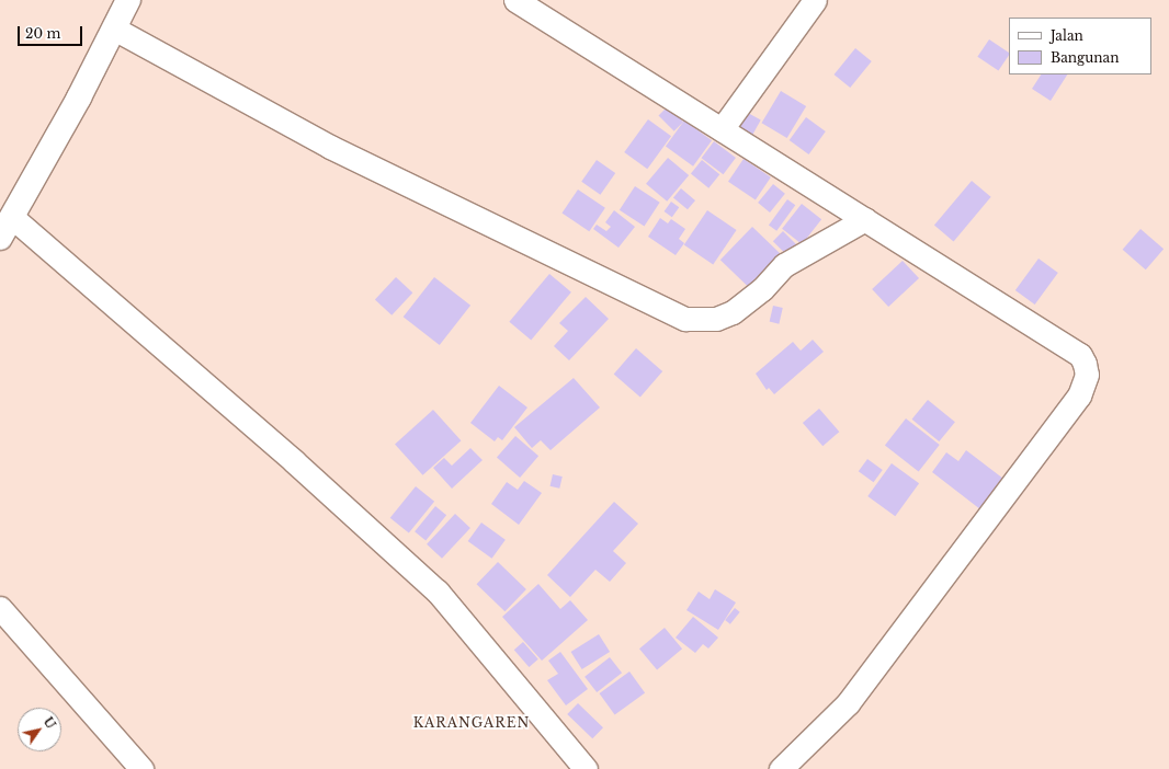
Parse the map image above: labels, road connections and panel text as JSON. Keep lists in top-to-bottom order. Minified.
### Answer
{"districts":["KARANGAREN"],"legend":["Jalan","Bangunan"],"scale_bar":"20 m","north":"top right"}
